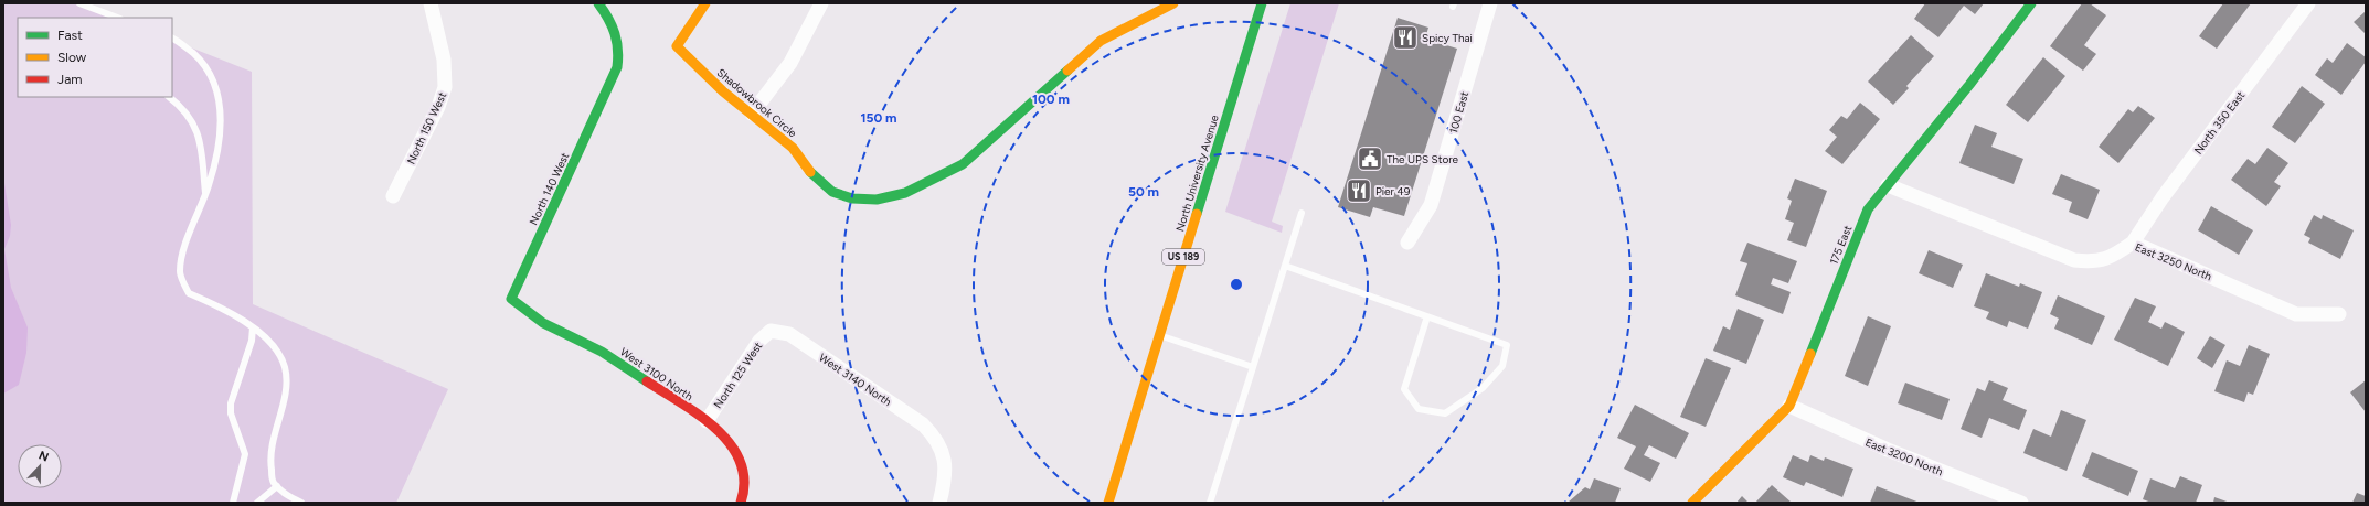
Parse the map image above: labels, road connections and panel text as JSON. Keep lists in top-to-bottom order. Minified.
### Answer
{"streets":{"main road":["Shadowbrook Circle","North University Avenue","North 140 West","175 East","US 189","West 3100 North"],"street":["100 East","North 350 East","North 150 West","East 3250 North","North 125 West","West 3140 North","East 3200 North"]},"crossings":[["North 350 East","East 3250 North"],["North 140 West","West 3100 North"],["175 East","East 3250 North"],["175 East","East 3200 North"],["West 3100 North","North 125 West"],["North 125 West","West 3140 North"]],"places":{"restaurant":["Spicy Thai","Pier 49"],"public building":["The UPS Store"]},"legend":["Fast","Slow","Jam"],"north":"top","rings":["100 m","150 m","50 m"]}
